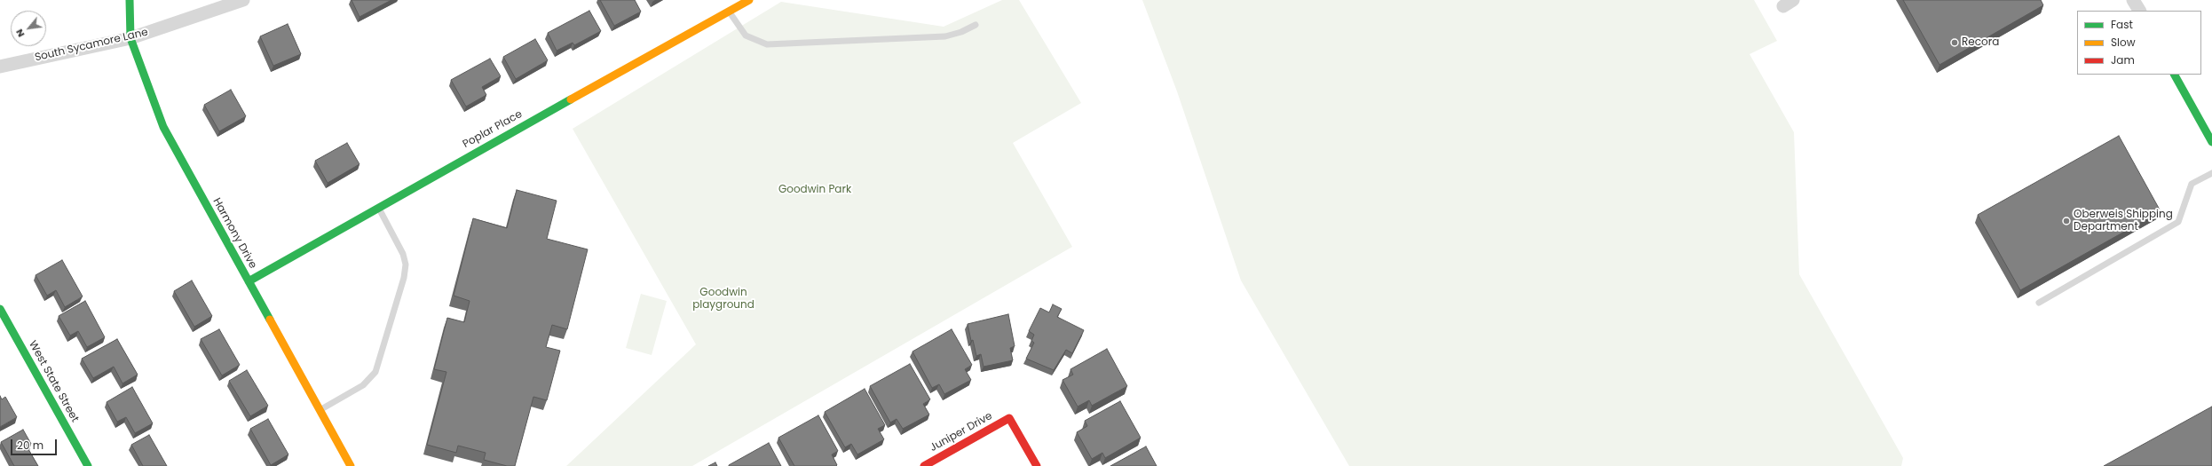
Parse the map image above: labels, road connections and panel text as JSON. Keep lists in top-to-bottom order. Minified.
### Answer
{"streets":{"street":["South Sycamore Lane","Poplar Place","Harmony Drive","West State Street","Juniper Drive"]},"crossings":[["South Sycamore Lane","Harmony Drive"],["Poplar Place","Harmony Drive"]],"parks":["Goodwin Park","Goodwin playground"],"places":["Recora","Oberweis Shipping Department"],"legend":["Fast","Slow","Jam"],"scale_bar":"20 m","north":"bottom left"}
